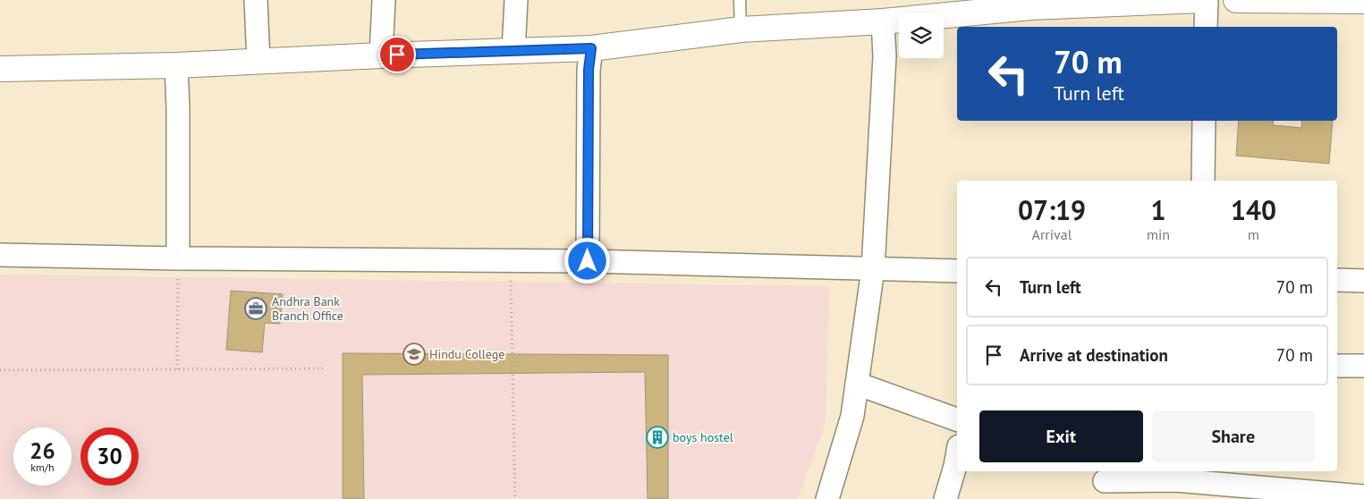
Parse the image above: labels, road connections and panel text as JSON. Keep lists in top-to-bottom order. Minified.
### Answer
{"places":{"office":["Andhra Bank Branch Office"],"school or university":["Hindu College"],"building":["boys hostel"]},"page":{"turn":["70 m","Turn left"],"eta":["07:19","Arrival","1","min","140","m"],"list":[{"name":"Turn left","value":"70 m"},{"name":"Arrive at destination","value":"70 m"}],"buttons":["Exit","Share"],"speed":"26 km/h","limit":"30"}}
